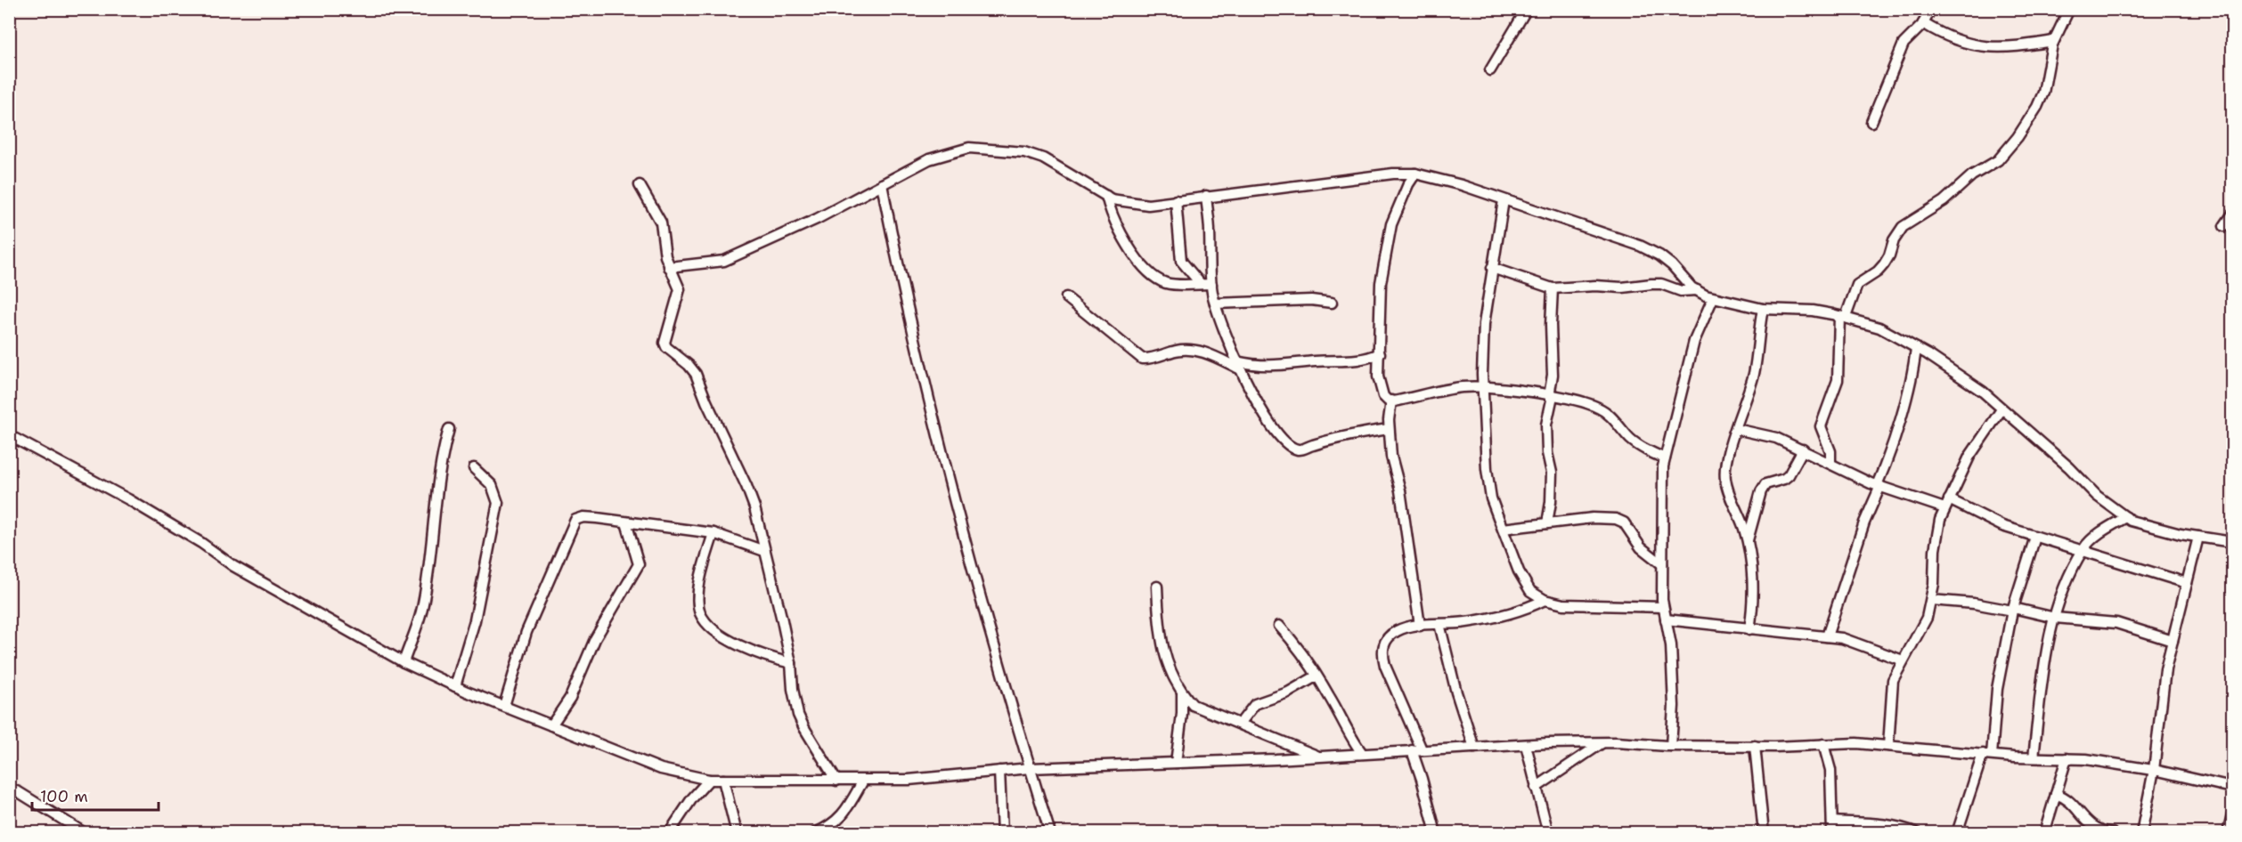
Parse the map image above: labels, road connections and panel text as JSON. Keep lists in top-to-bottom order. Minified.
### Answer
{"scale_bar":"100 m"}
